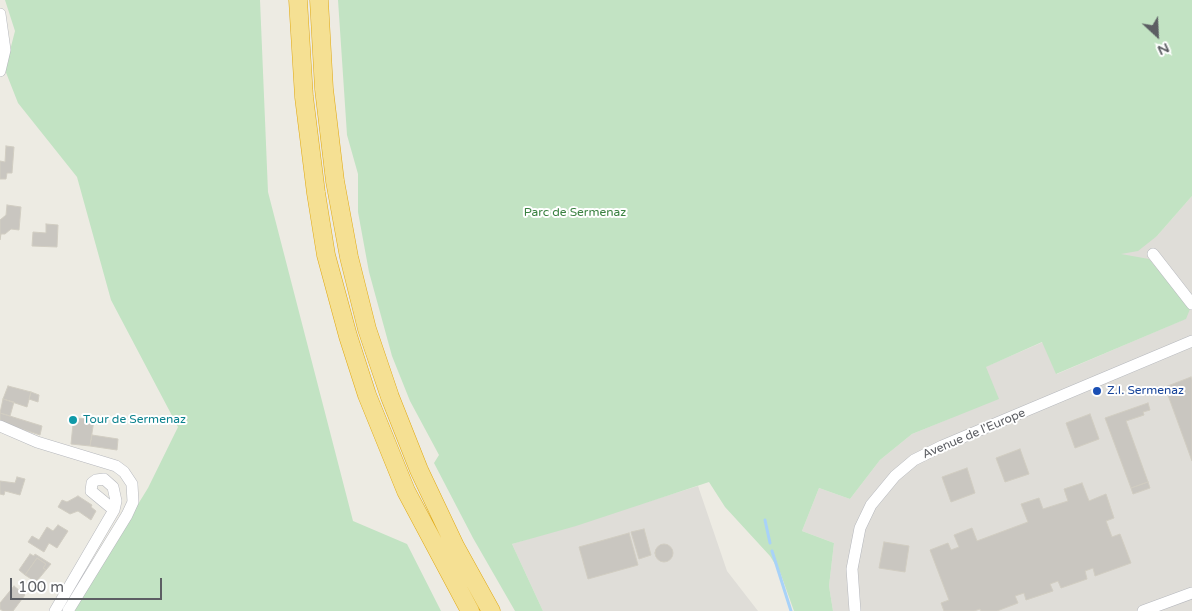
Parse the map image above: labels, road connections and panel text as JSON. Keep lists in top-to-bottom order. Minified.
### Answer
{"streets":{"street":["Avenue de l'Europe"]},"parks":["Parc de Sermenaz"],"places":["Z.I. Sermenaz","Tour de Sermenaz"],"scale_bar":"100 m","north":"bottom right"}
